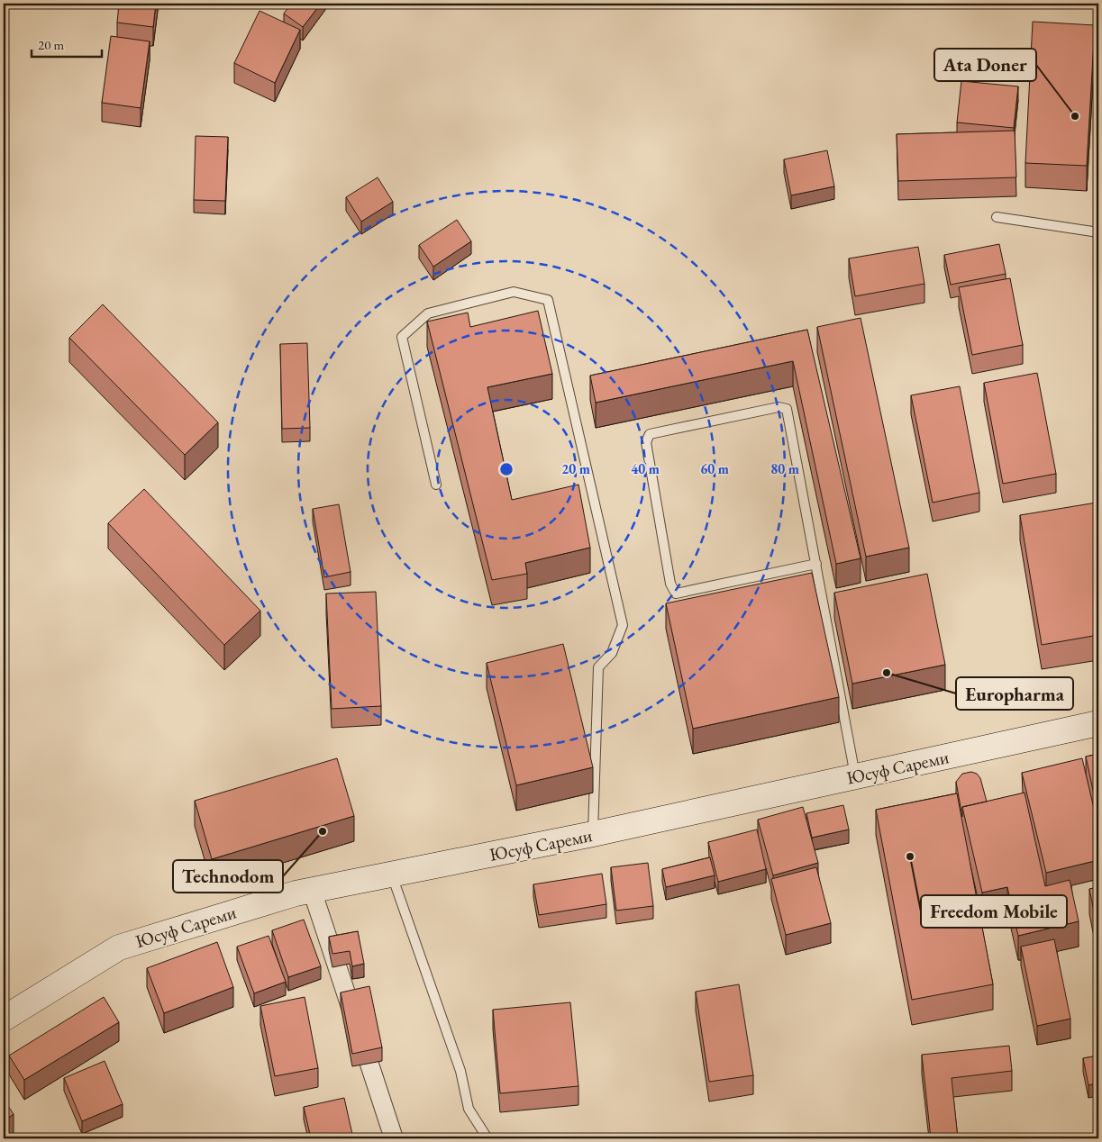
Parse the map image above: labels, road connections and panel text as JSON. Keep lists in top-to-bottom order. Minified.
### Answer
{"streets":{"main road":["Юсуф Сареми"]},"places":["Ata Doner","Europharma","Technodom","Freedom Mobile"],"scale_bar":"20 m","rings":["20 m","40 m","60 m","80 m"]}
